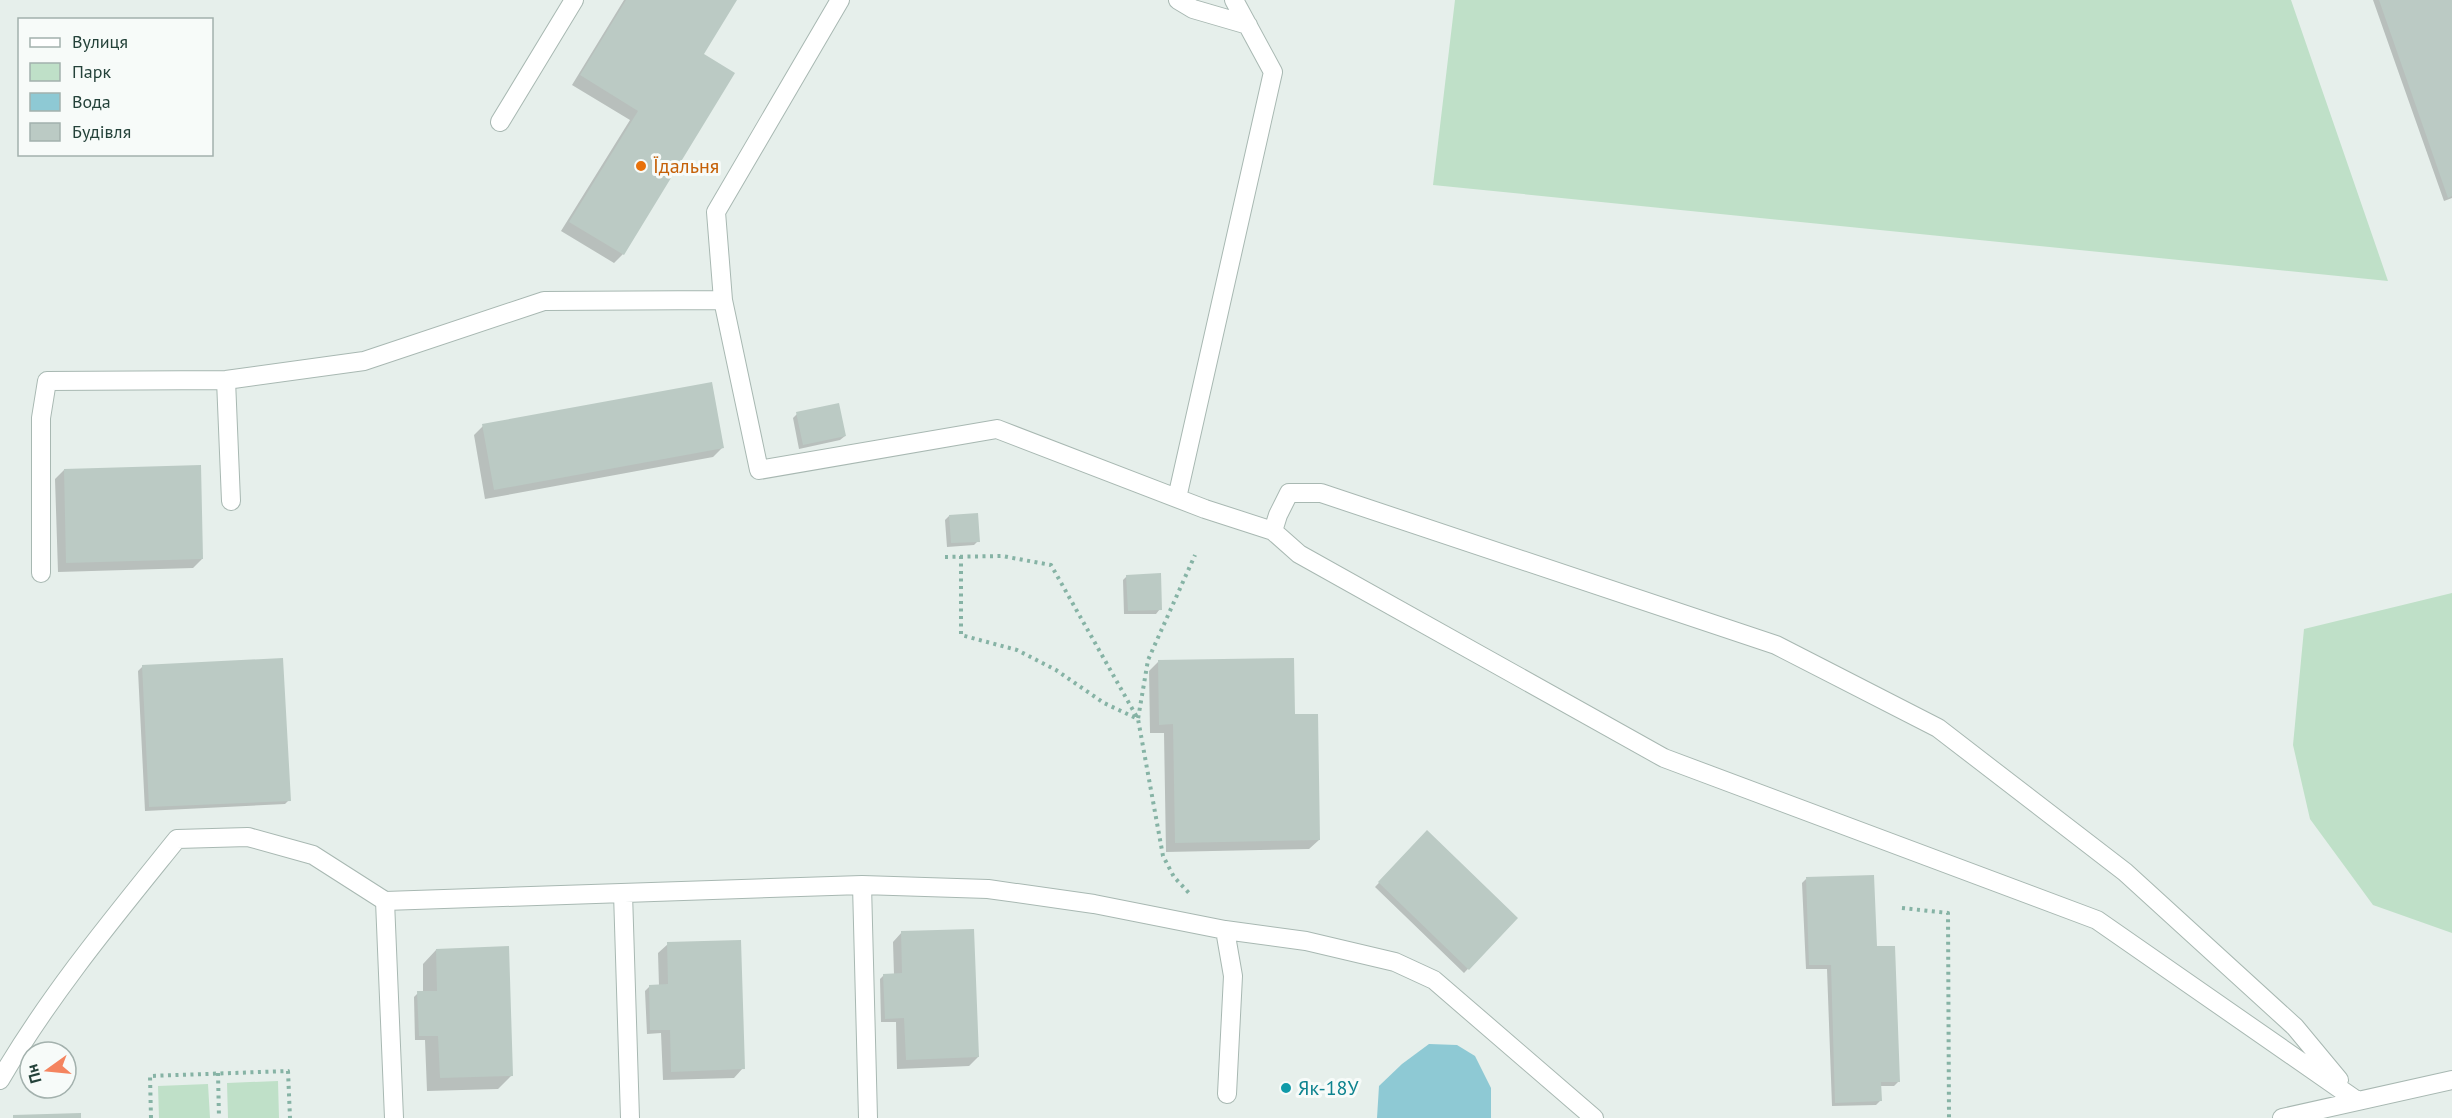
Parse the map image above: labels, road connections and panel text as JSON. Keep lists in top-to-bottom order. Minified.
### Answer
{"places":["Їдальня","Як-18У"],"legend":["Вулиця","Парк","Вода","Будівля"],"north":"left"}
